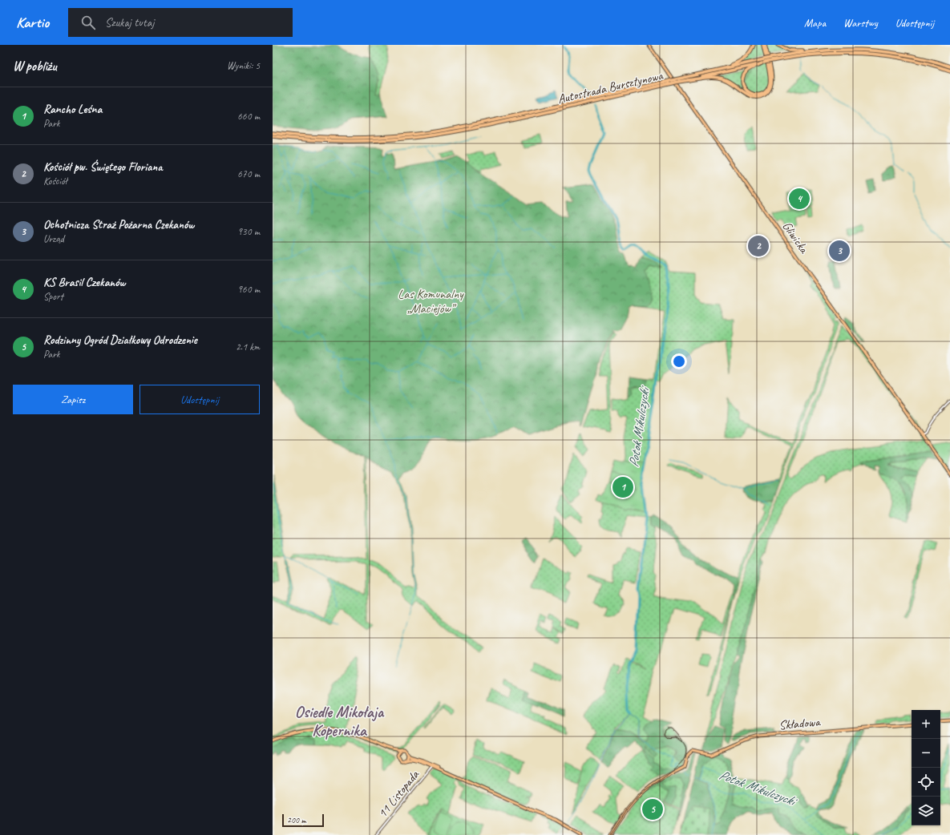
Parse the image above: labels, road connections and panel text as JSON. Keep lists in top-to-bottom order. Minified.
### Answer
{"streets":{"highway":["Autostrada Bursztynowa"],"main road":["Gliwicka","Składowa"],"street":["11 Listopada"]},"districts":["Osiedle Mikołaja Kopernika"],"water":["Potok Mikulczycki"],"parks":["Las Komunalny „Maciejów”"],"scale_bar":"200 m","page":{"header":"Kartio","search":"Szukaj tutaj","nav":["Mapa","Warstwy","Udostępnij"],"heading":["W pobliżu","Wyniki: 5"],"list":[{"mark":"1","name":"Rancho Leśna","note":"Park","value":"660 m"},{"mark":"2","name":"Kościół pw. Świętego Floriana","note":"Kościół","value":"670 m"},{"mark":"3","name":"Ochotnicza Straż Pożarna Czekanów","note":"Urząd","value":"930 m"},{"mark":"4","name":"KS Brasil Czekanów","note":"Sport","value":"960 m"},{"mark":"5","name":"Rodzinny Ogród Działkowy Odrodzenie","note":"Park","value":"2.1 km"}],"pins":["4","2","3","1","5"],"buttons":["Zapisz","Udostępnij"],"map_buttons":["+","−"],"scale":"200 m"}}
